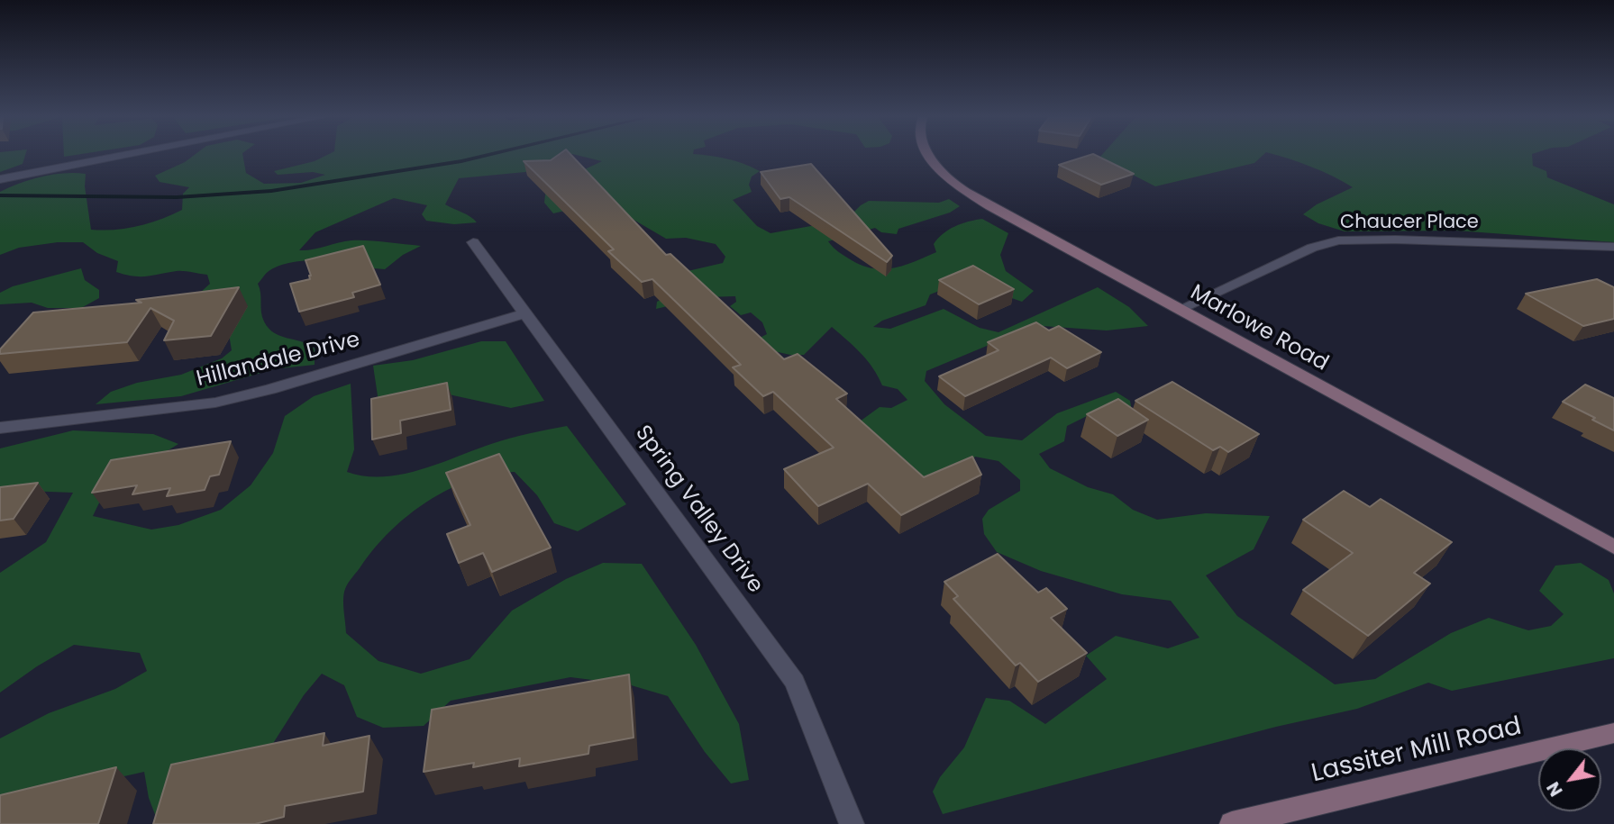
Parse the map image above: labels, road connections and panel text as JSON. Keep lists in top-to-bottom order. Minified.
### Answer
{"streets":{"street":["Chaucer Place","Marlowe Road","Hillandale Drive","Spring Valley Drive","Lassiter Mill Road"]},"crossings":[["Chaucer Place","Marlowe Road"],["Hillandale Drive","Spring Valley Drive"]],"north":"bottom left"}
